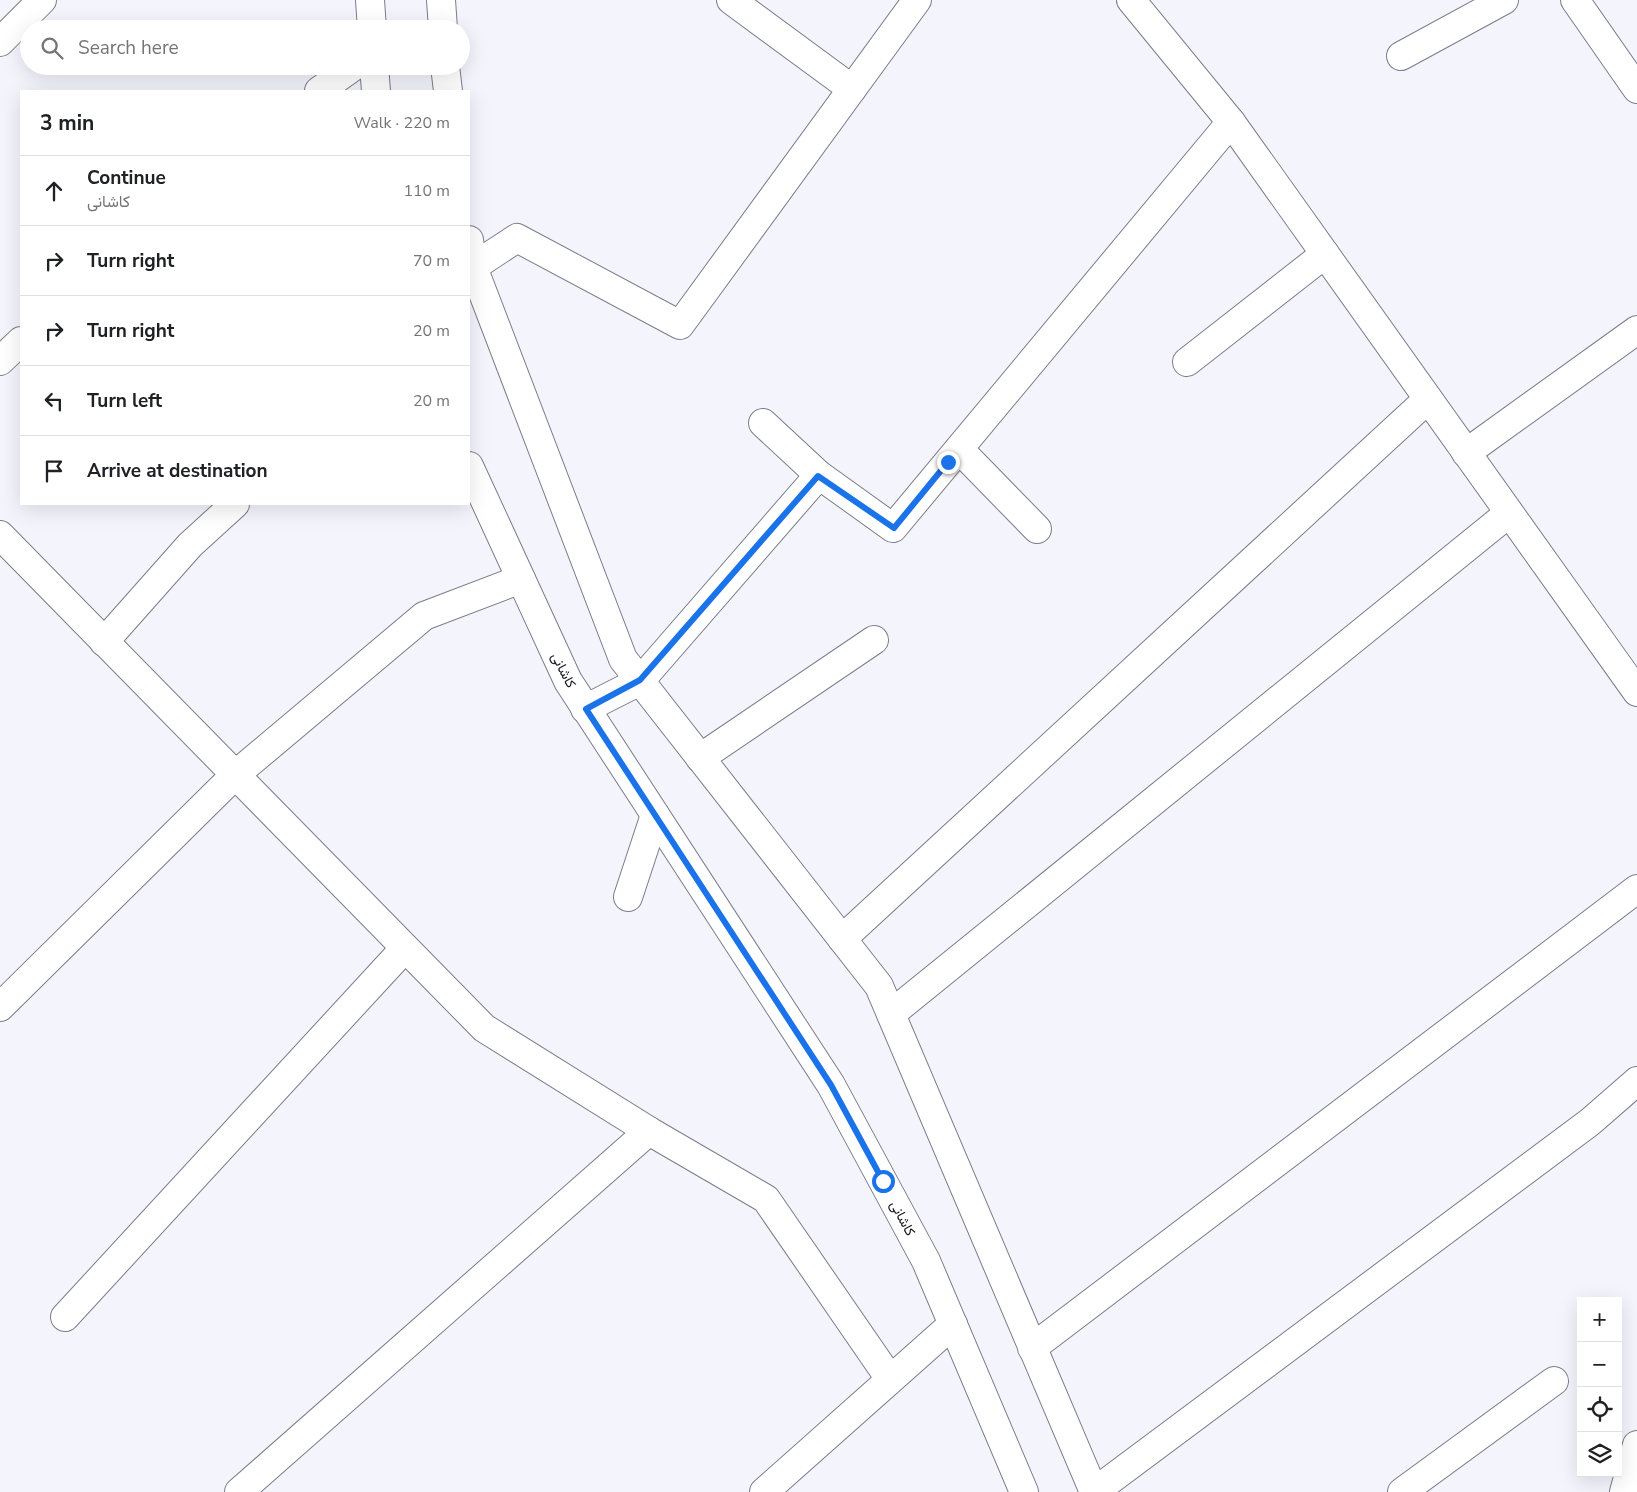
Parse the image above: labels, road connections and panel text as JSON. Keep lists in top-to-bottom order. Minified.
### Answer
{"streets":{"street":["کاشانی"]},"page":{"search":"Search here","heading":["3 min","Walk · 220 m"],"list":[["Continue","کاشانی","110 m"],["Turn right","70 m"],["Turn right","20 m"],["Turn left","20 m"],"Arrive at destination"],"map_buttons":["+","−"]}}
